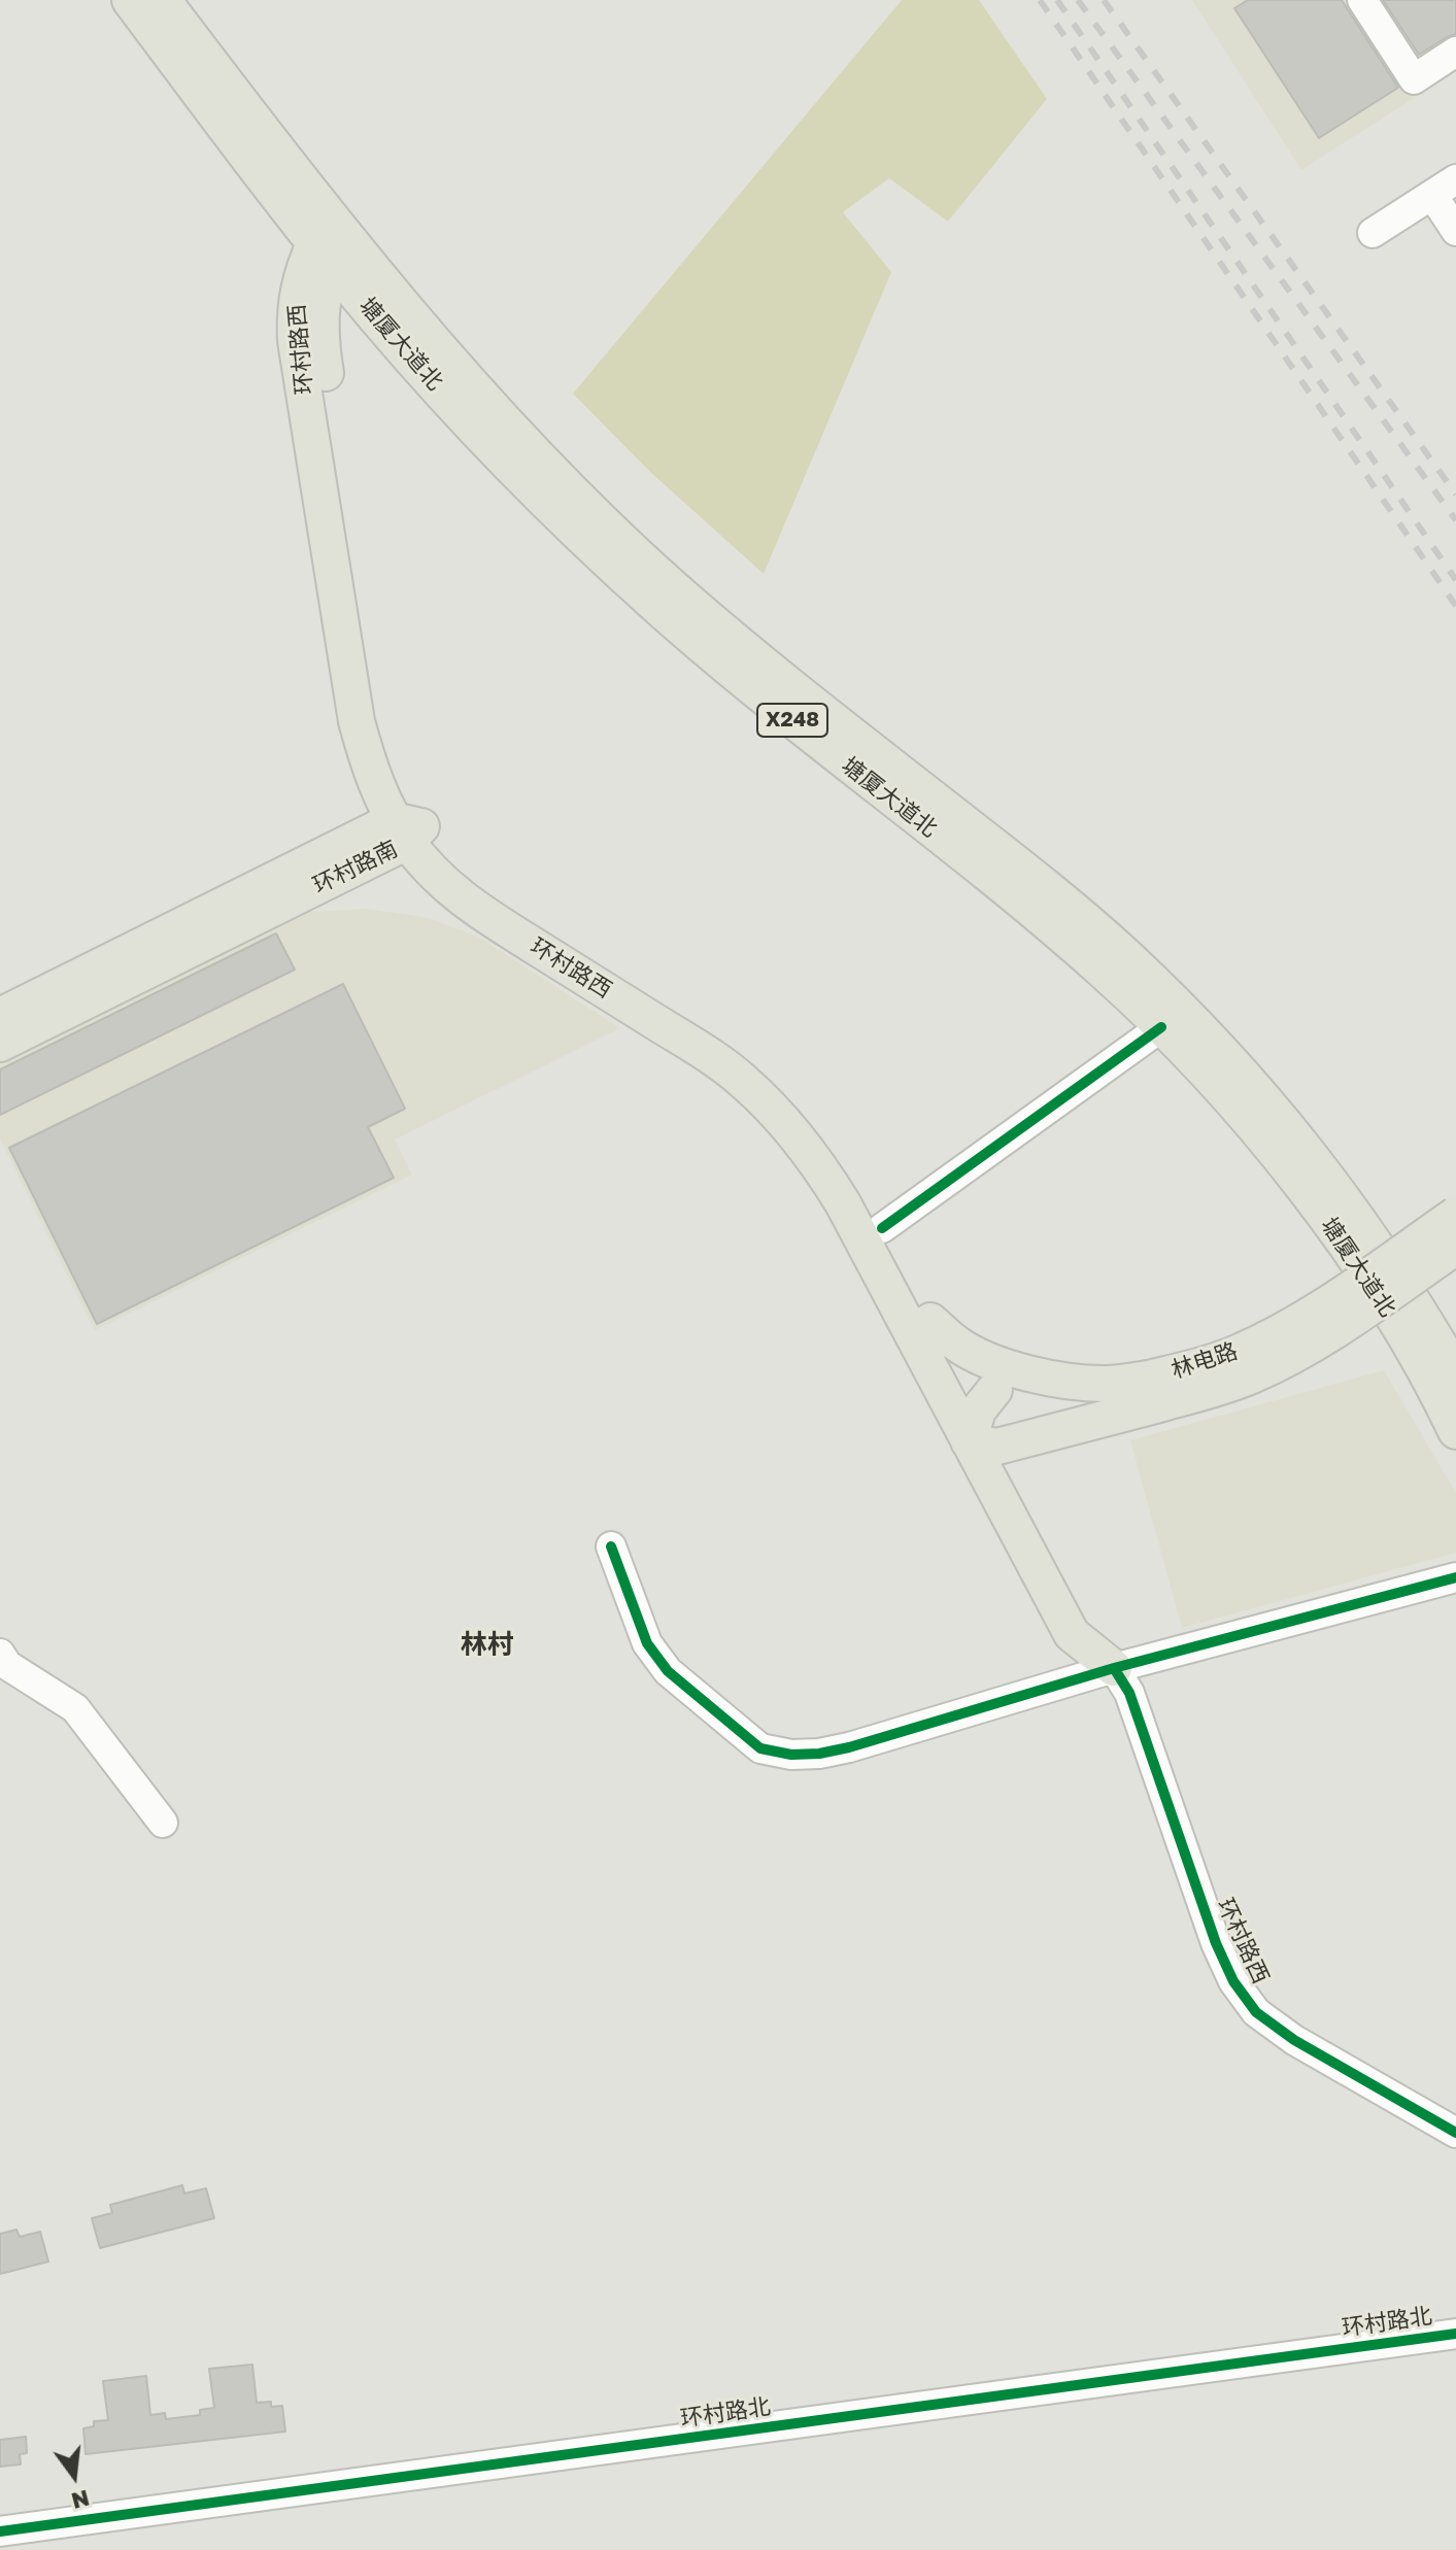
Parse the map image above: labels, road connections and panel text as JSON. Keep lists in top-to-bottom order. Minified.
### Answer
{"streets":{"main road":["塘厦大道北","环村路西","X248","环村路南","林电路"],"street":["环村路北"]},"crossings":[["塘厦大道北","环村路西"],["环村路西","环村路南"],["环村路西","林电路"]],"districts":["林村"],"north":"bottom"}
